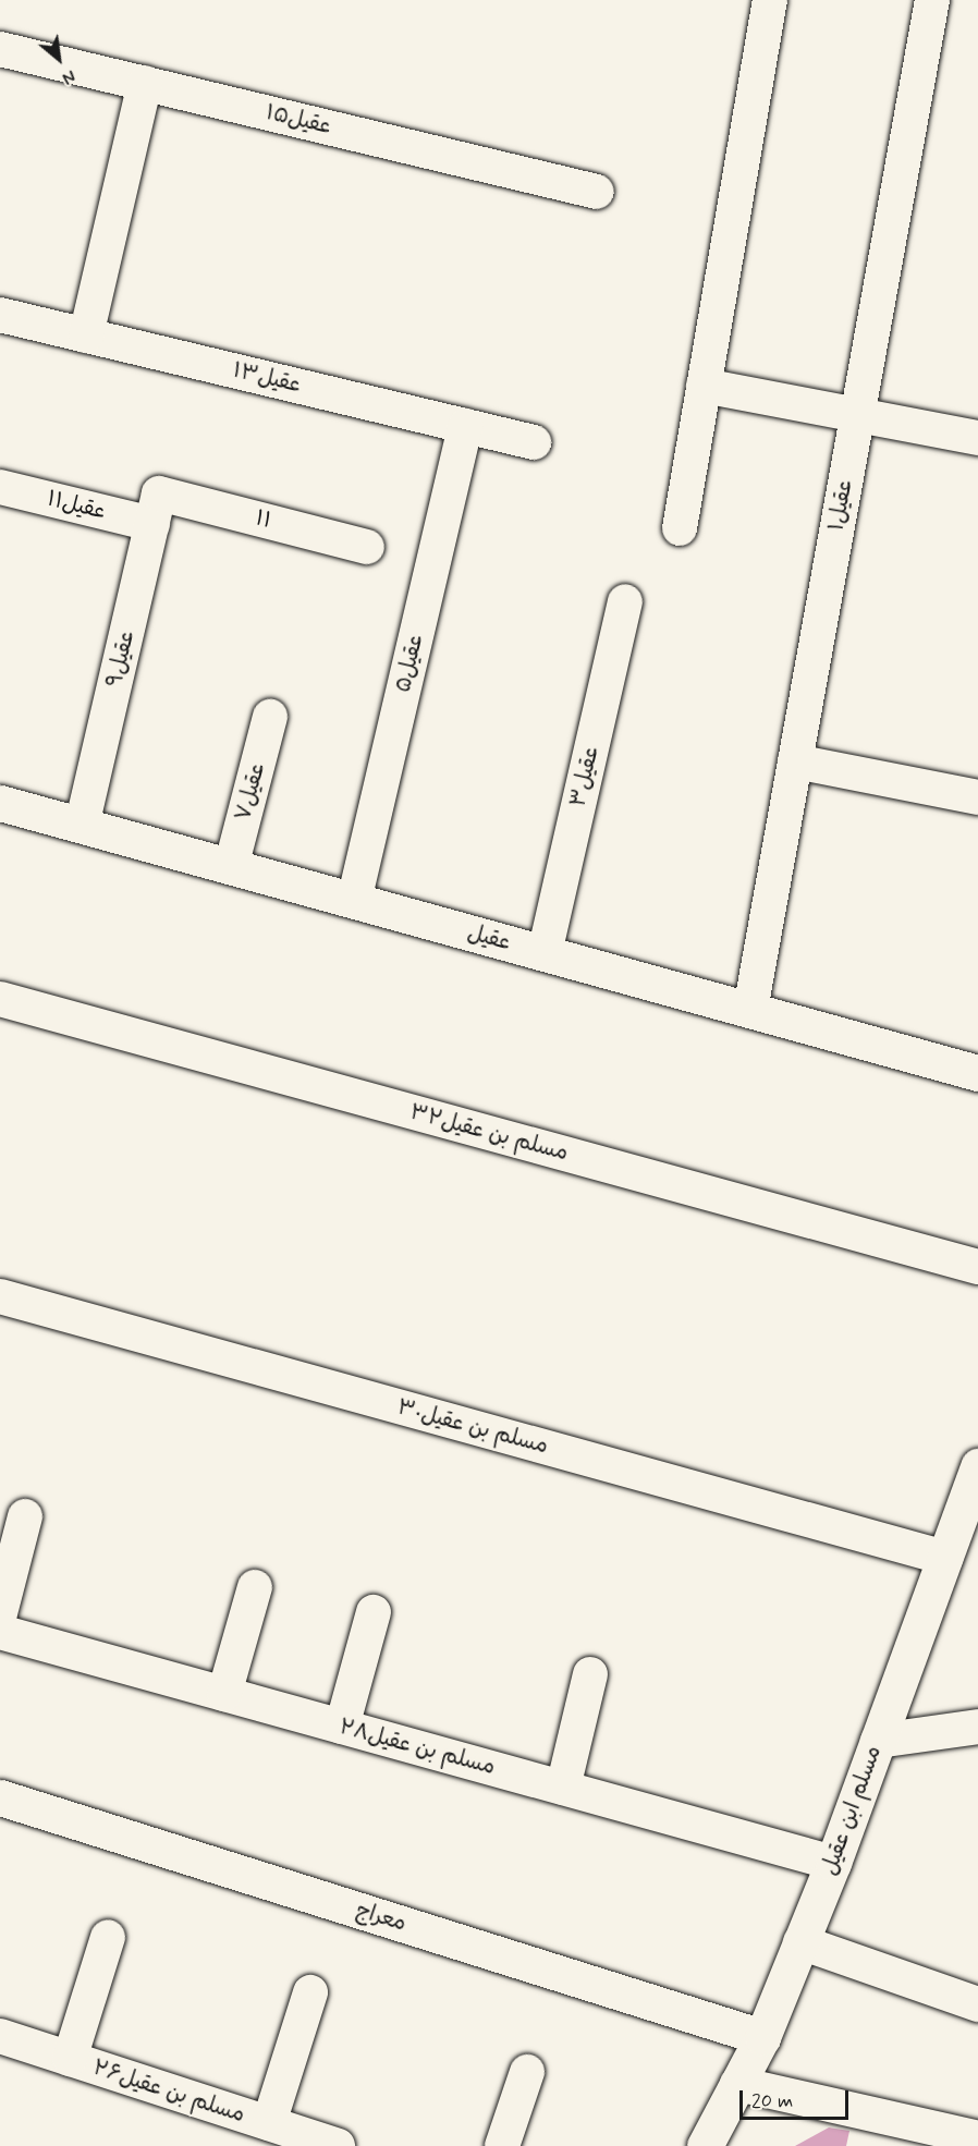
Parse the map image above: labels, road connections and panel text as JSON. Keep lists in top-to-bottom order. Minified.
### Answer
{"streets":{"street":["عقیل۱۵","عقیل۱۳","عقیل۱۱","عقیل۱","۱۱","عقیل۹","عقیل۵","عقیل۳","عقیل۷","عقیل","مسلم بن عقیل۳۲","مسلم بن عقیل۳۰","مسلم بن عقیل۲۸","مسلم ابن عقیل","معراج","مسلم بن عقیل۲۶"]},"crossings":[["عقیل۱۳","عقیل۵"],["عقیل۱۱","۱۱"],["عقیل۱۱","عقیل۹"],["عقیل۱","عقیل"],["۱۱","عقیل۹"],["عقیل۹","عقیل"],["عقیل۵","عقیل"],["عقیل۳","عقیل"],["عقیل۷","عقیل"],["مسلم بن عقیل۳۰","مسلم ابن عقیل"],["مسلم بن عقیل۲۸","مسلم ابن عقیل"],["مسلم ابن عقیل","معراج"]],"scale_bar":"20 m","north":"bottom right"}
